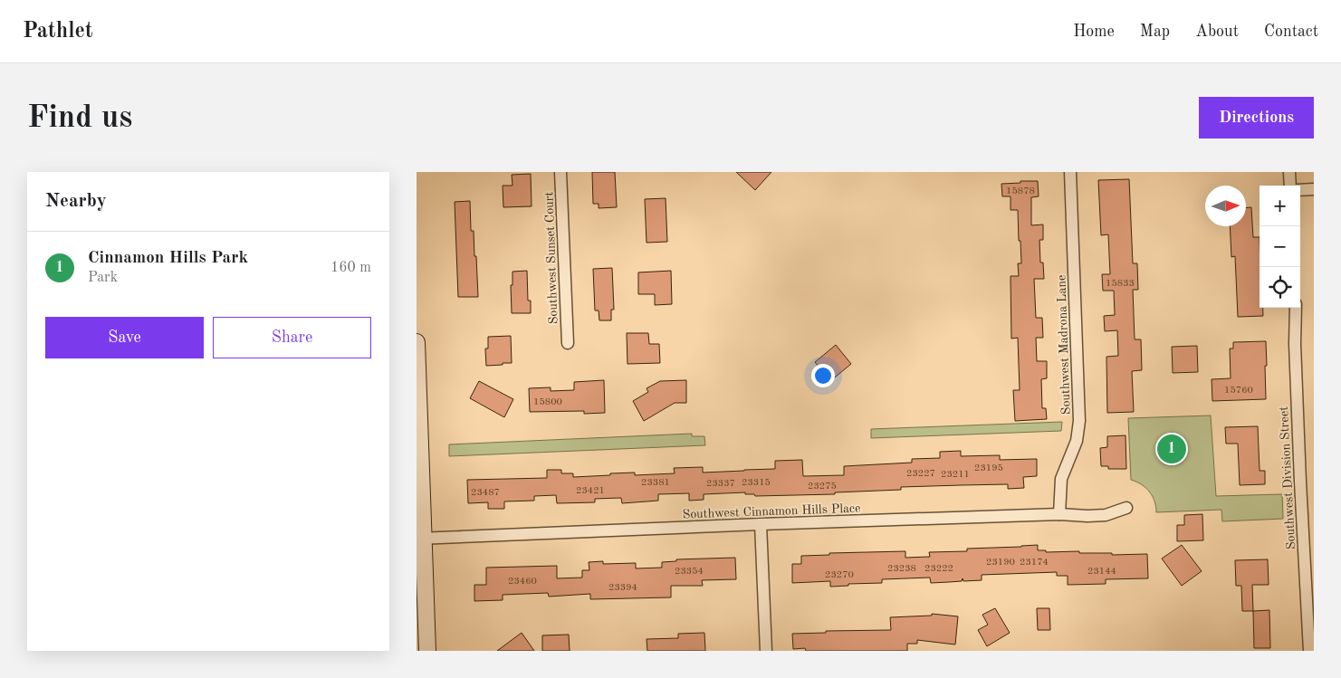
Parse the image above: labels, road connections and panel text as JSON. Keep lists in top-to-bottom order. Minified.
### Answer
{"streets":{"street":["Southwest Sunset Court","Southwest Madrona Lane","Southwest Division Street","Southwest Cinnamon Hills Place"]},"crossings":[["Southwest Madrona Lane","Southwest Cinnamon Hills Place"]],"house_numbers":["15878","15833","15760","15800","23195","23227","23211","23381","23315","23337","23275","23421","23487","23190","23174","23238","23222","23354","23144","23270","23460","23394"],"north":"right","page":{"header":"Pathlet","nav":["Home","Map","About","Contact"],"buttons":["Directions",["Save","Share"]],"title":"Find us","heading":"Nearby","map_buttons":["+","−"],"list":[{"mark":"1","name":"Cinnamon Hills Park","note":"Park","value":"160 m"}],"pins":"1"}}
